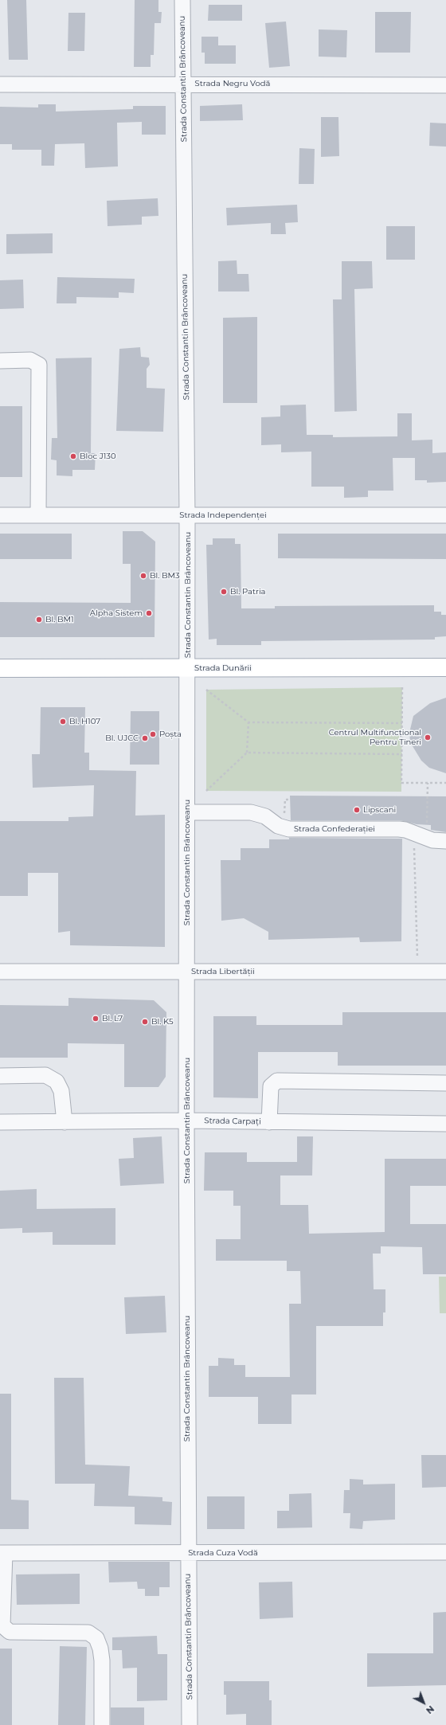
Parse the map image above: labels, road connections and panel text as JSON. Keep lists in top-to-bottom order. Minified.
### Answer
{"streets":{"main road":["Strada Dunării"],"street":["Strada Constantin Brâncoveanu","Strada Negru Vodă","Strada Independenței","Strada Confederației","Strada Libertății","Strada Carpați","Strada Cuza Vodă"]},"crossings":[["Strada Constantin Brâncoveanu","Strada Negru Vodă"],["Strada Constantin Brâncoveanu","Strada Independenței"],["Strada Constantin Brâncoveanu","Strada Dunării"],["Strada Constantin Brâncoveanu","Strada Confederației"],["Strada Constantin Brâncoveanu","Strada Libertății"],["Strada Constantin Brâncoveanu","Strada Carpați"],["Strada Constantin Brâncoveanu","Strada Cuza Vodă"]],"places":["Bloc J130","Bl. BM3","Bl. Patria","Alpha Sistem","Bl. BM1","Bl. H107","Poșta","Centrul Multifuncțional Pentru Tineri","Bl. UJCC","Lipscani","Bl. L7","Bl. K5"],"north":"bottom right"}
